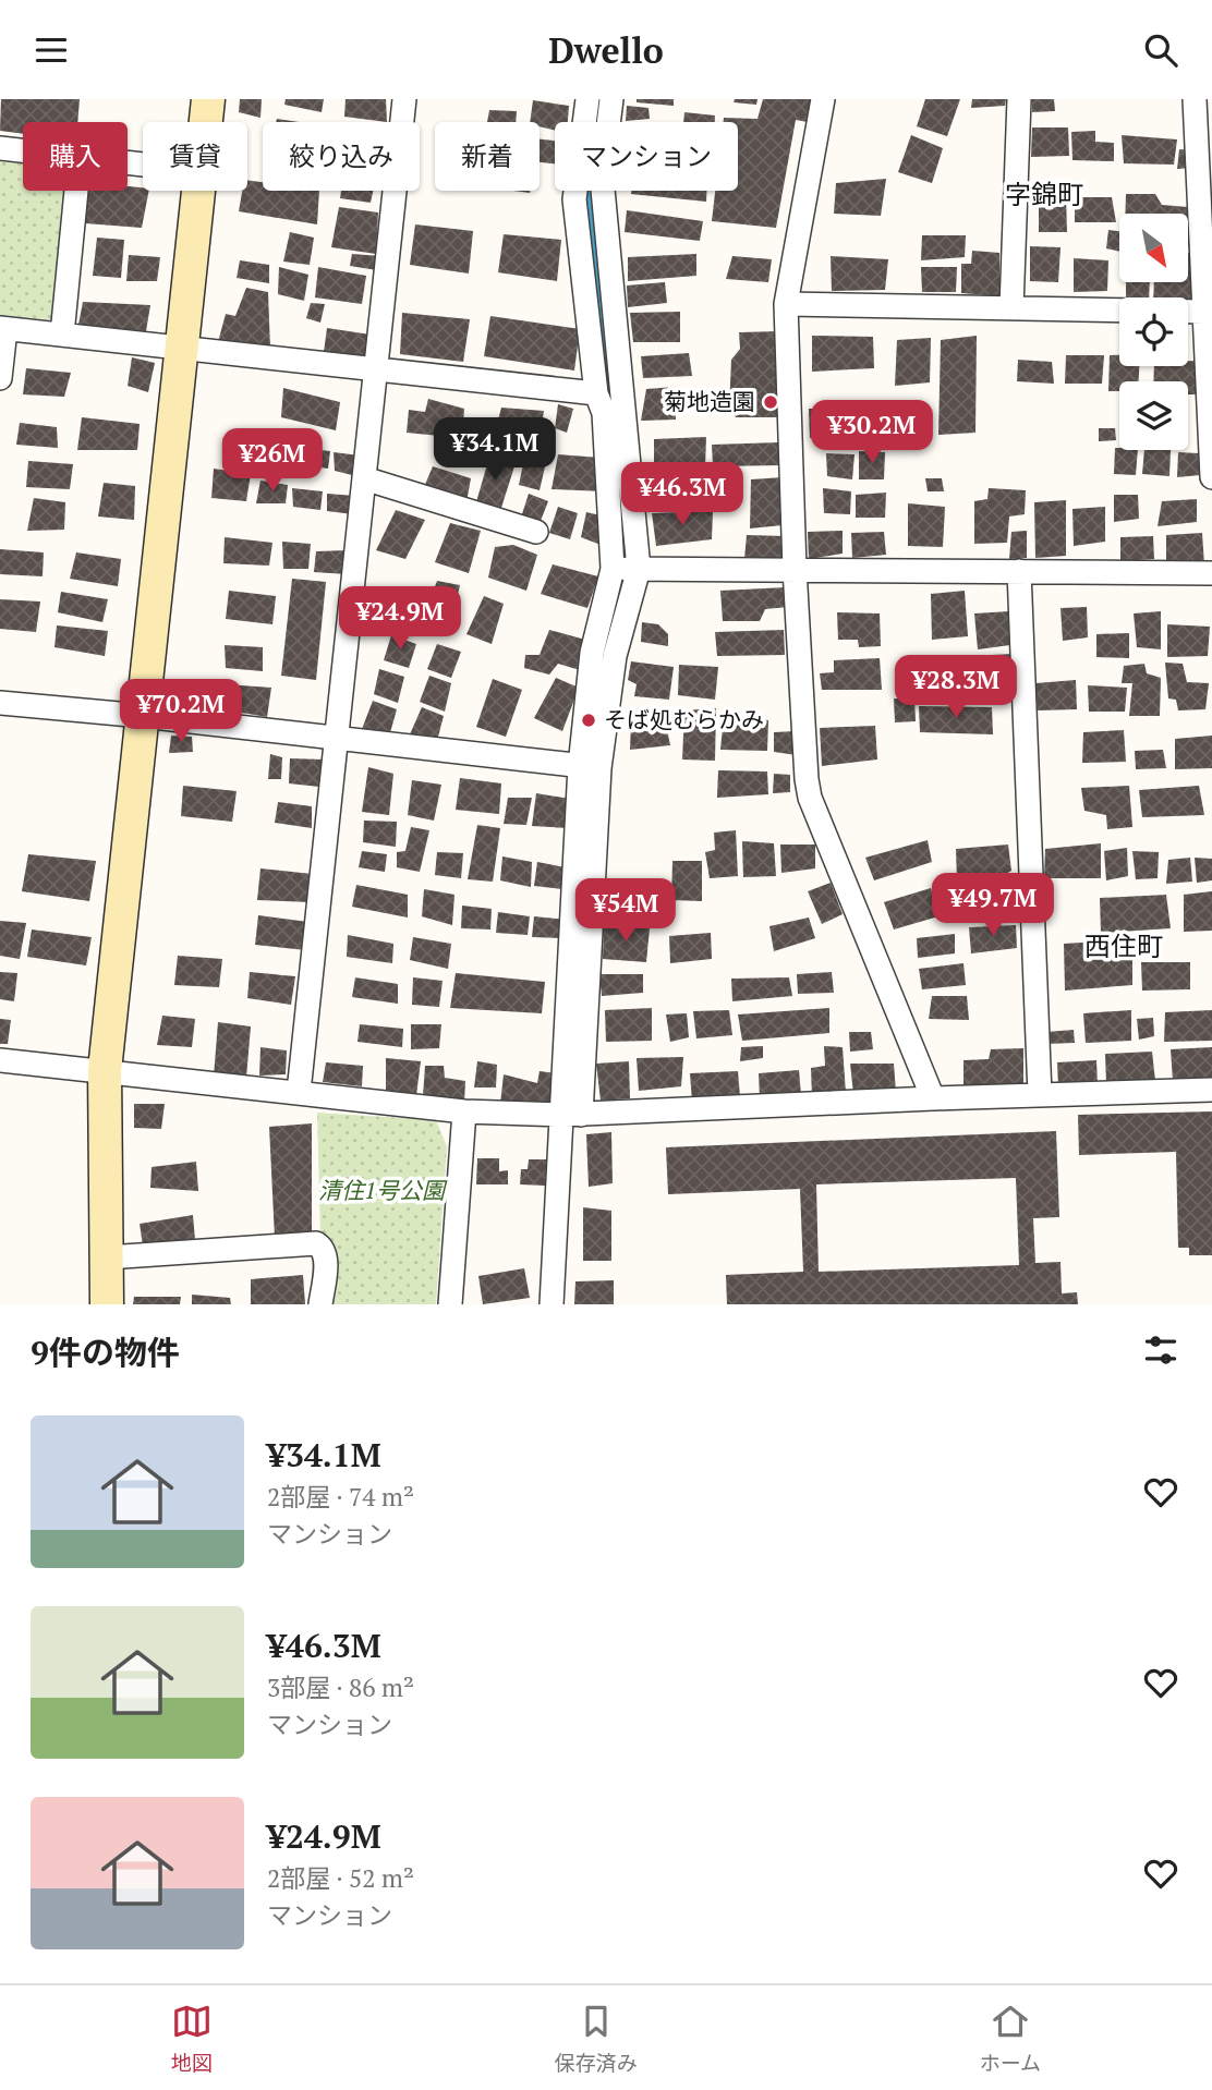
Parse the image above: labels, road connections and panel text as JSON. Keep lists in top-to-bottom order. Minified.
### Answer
{"districts":["字錦町","西住町"],"parks":["清住1号公園"],"places":["菊地造園","そば処むらかみ"],"north":"bottom right","page":{"header":"Dwello","chip":["購入","賃貸","絞り込み","新着","マンション"],"price":["¥30.2M","¥34.1M","¥26M","¥46.3M","¥24.9M","¥28.3M","¥70.2M","¥49.7M","¥54M"],"heading":"9件の物件","list":[{"name":"¥34.1M","note":"2部屋 · 74 m² · マンション"},{"name":"¥46.3M","note":"3部屋 · 86 m² · マンション"},{"name":"¥24.9M","note":"2部屋 · 52 m² · マンション"}],"tabs":["地図","保存済み","ホーム"]}}
